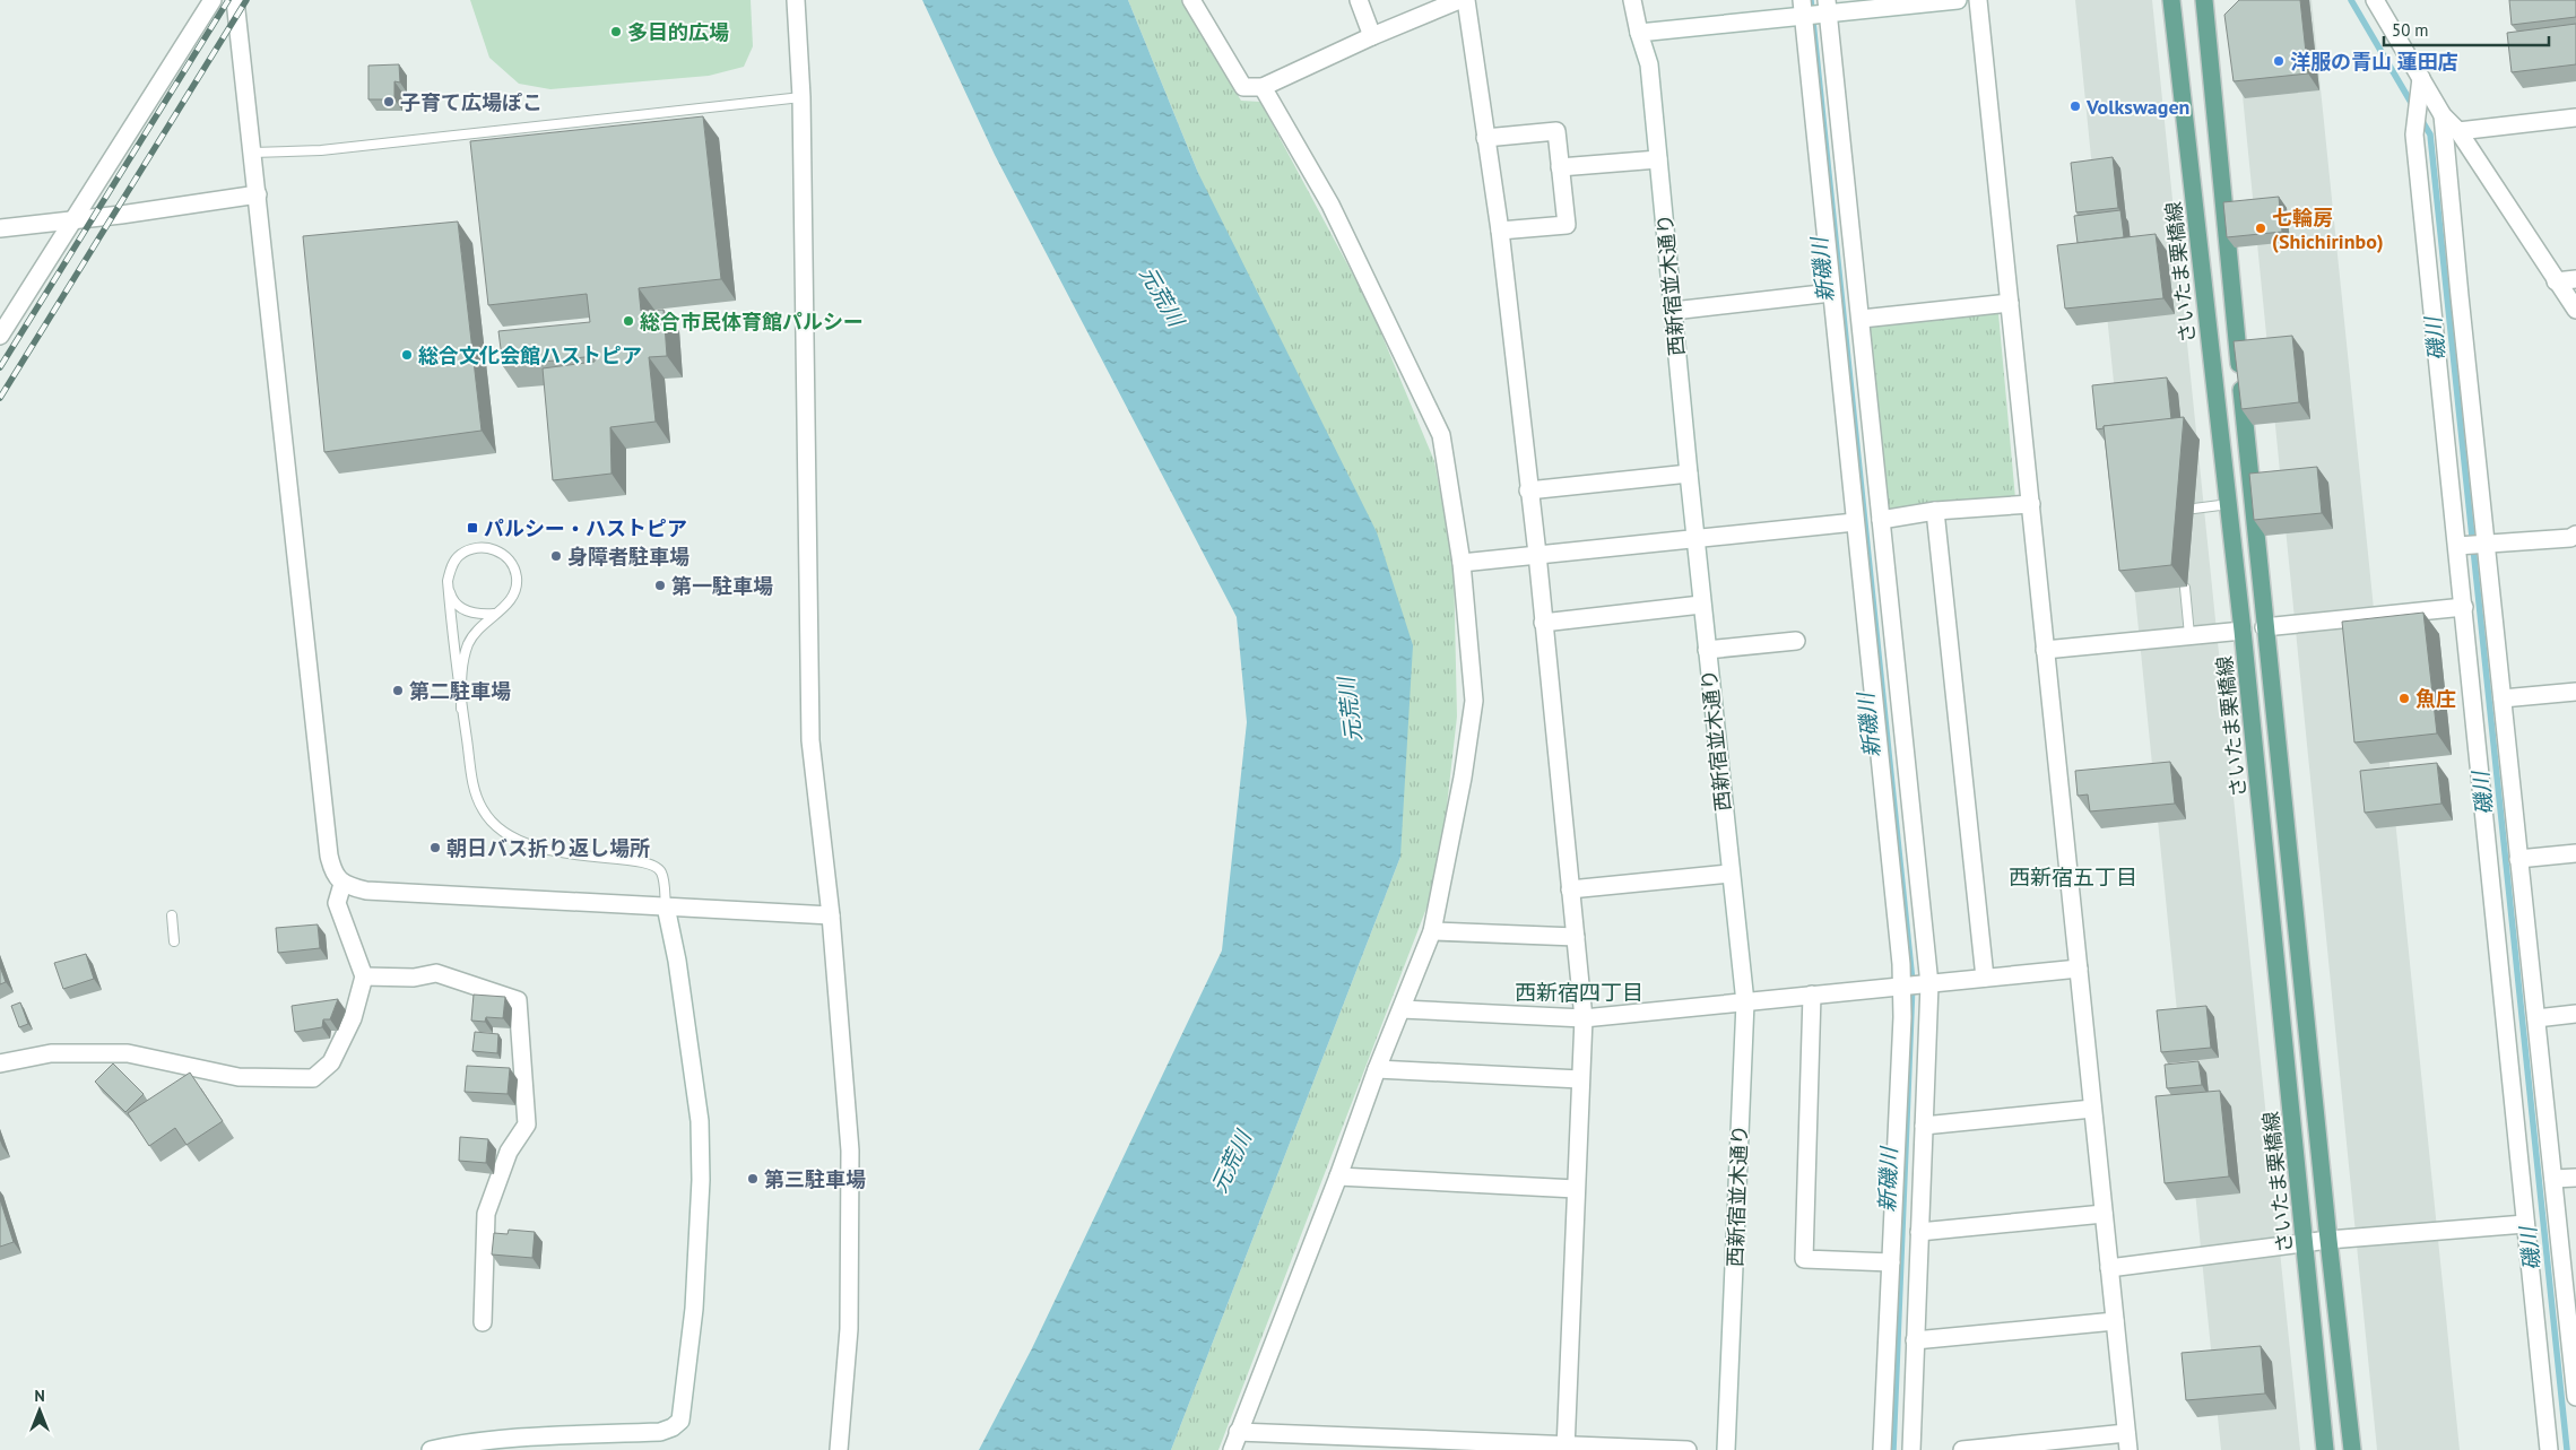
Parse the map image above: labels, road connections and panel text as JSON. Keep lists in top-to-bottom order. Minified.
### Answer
{"streets":{"main road":["さいたま栗橋線"],"street":["西新宿並木通り"]},"districts":["西新宿五丁目","西新宿四丁目"],"water":["新磯川","元荒川","磯川"],"places":{"other":["多目的広場","洋服の青山 蓮田店","子育て広場ぽこ","Volkswagen","七輪房 (Shichirinbo)","総合市民体育館パルシー","総合文化会館ハストピア","身障者駐車場","第一駐車場","第二駐車場","魚庄","朝日バス折り返し場所","第三駐車場"],"transit":["パルシー・ハストピア"]},"scale_bar":"50 m","north":"top"}
